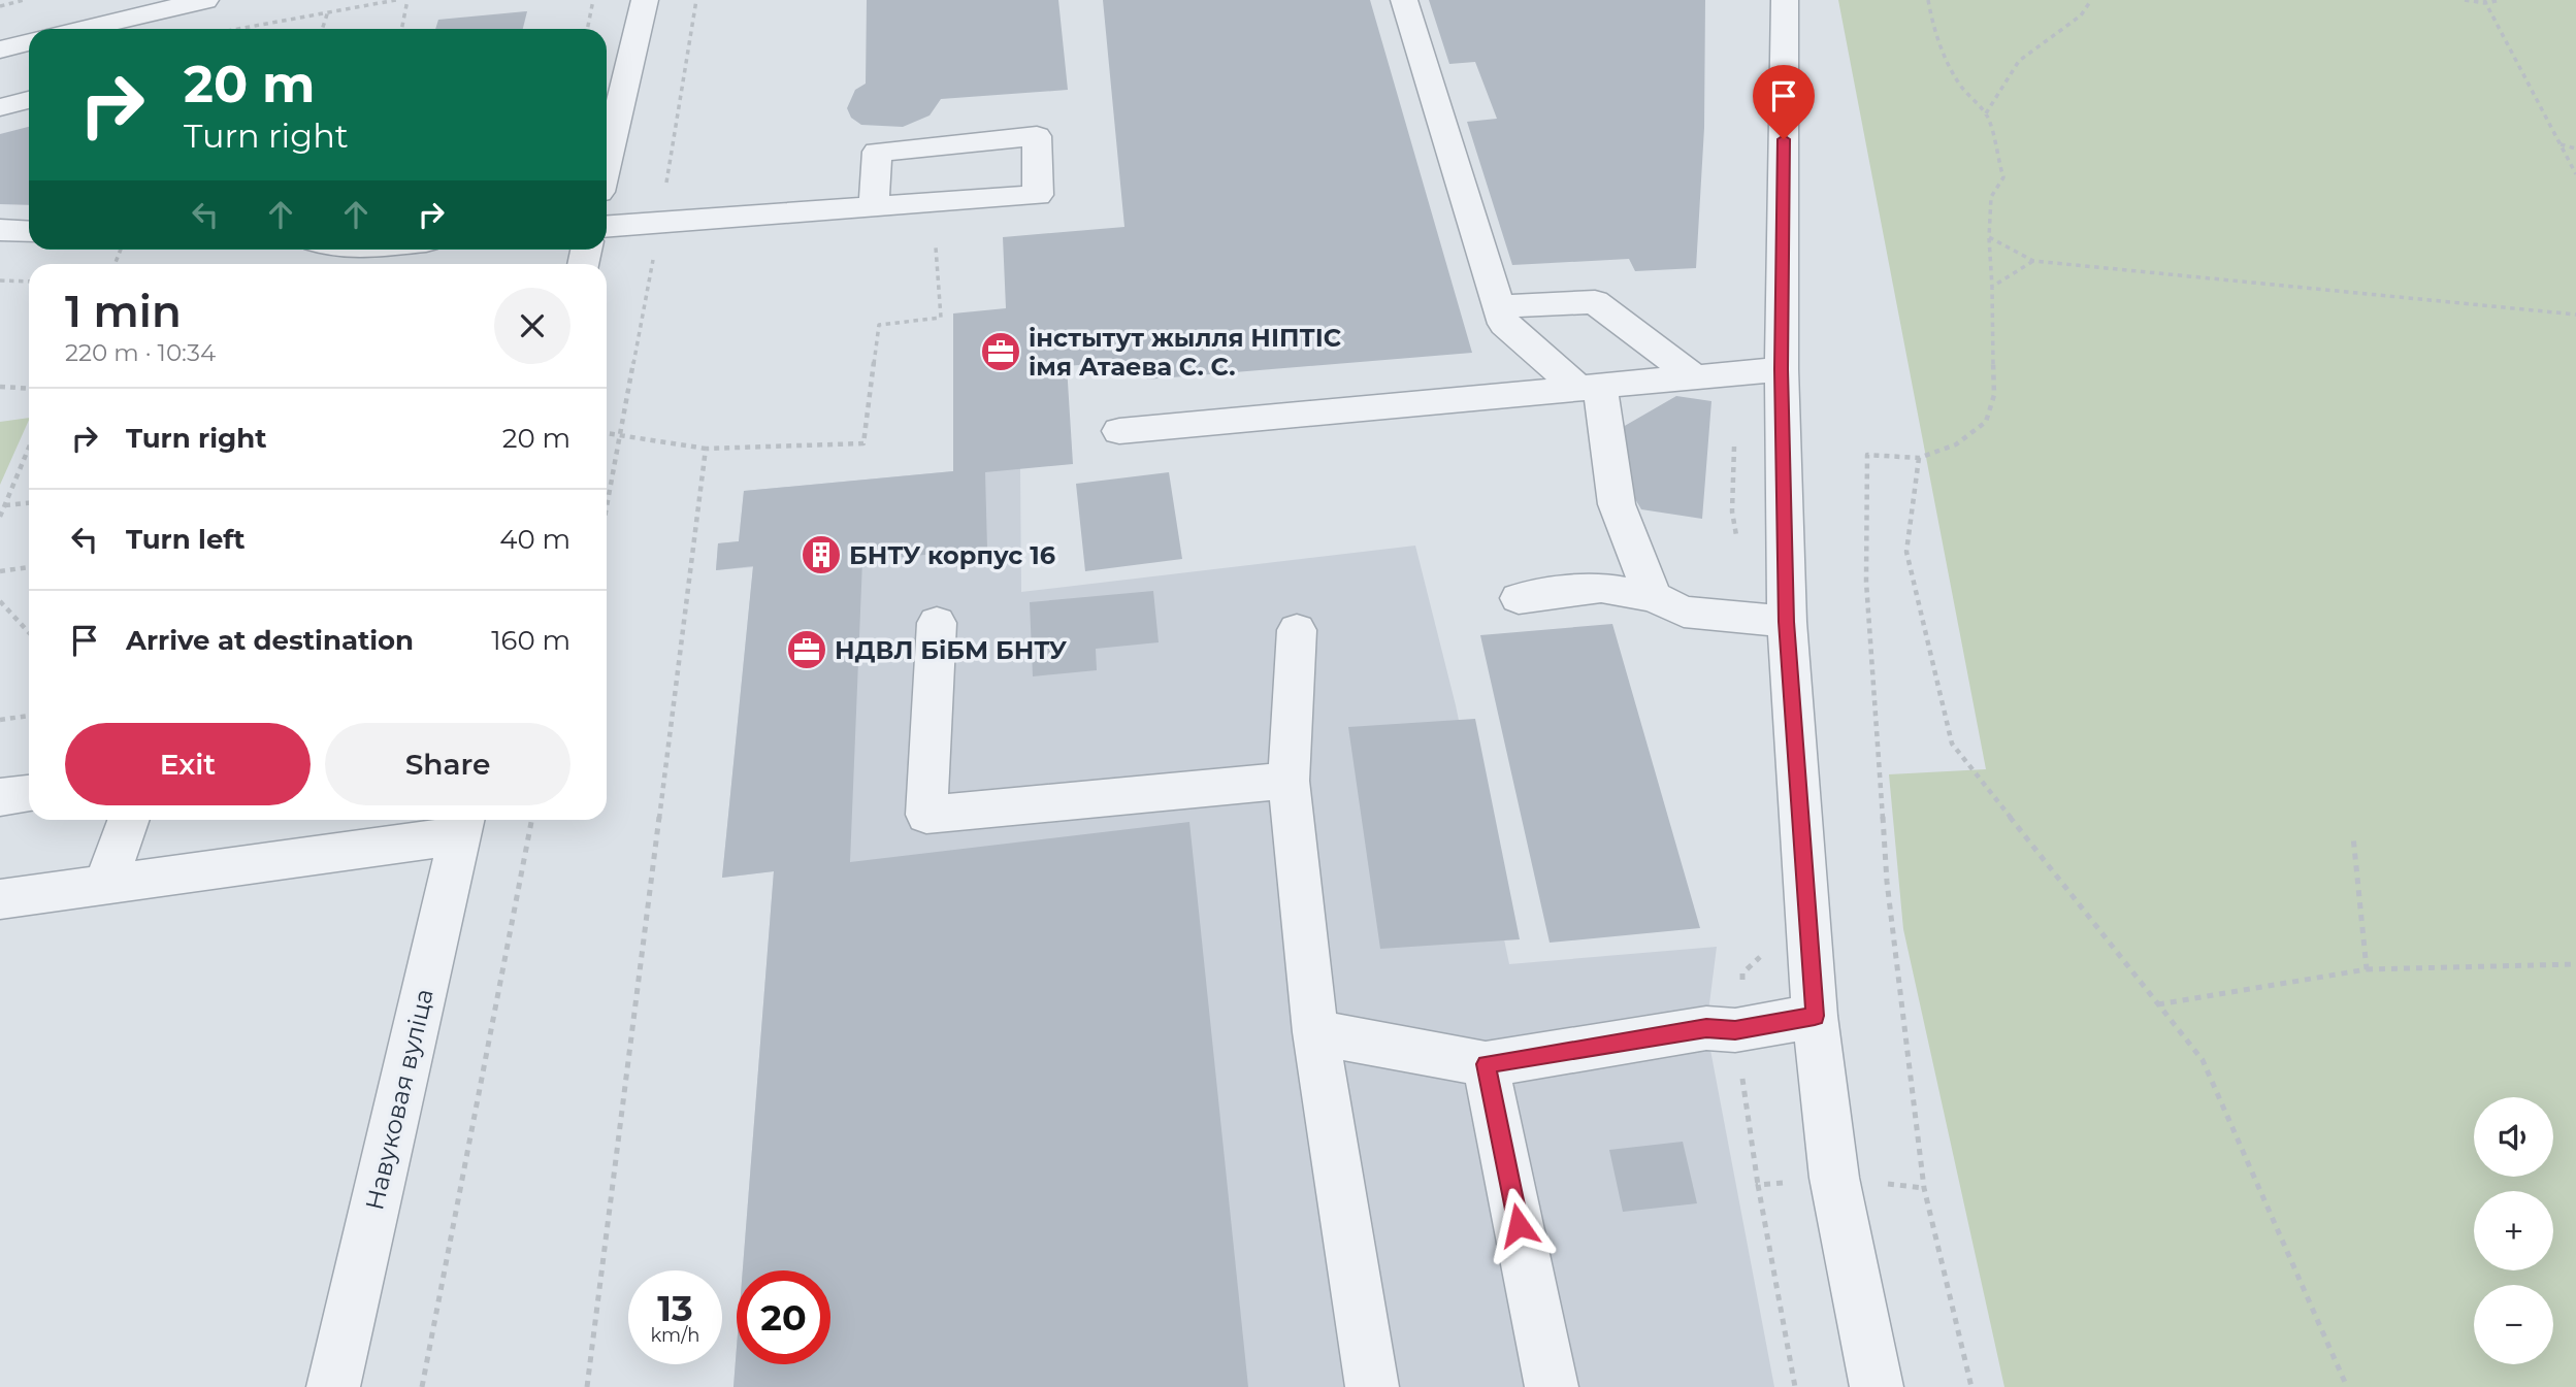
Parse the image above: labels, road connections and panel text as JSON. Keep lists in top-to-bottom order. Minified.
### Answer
{"streets":{"street":["Навуковая вуліца"]},"places":{"office":["інстытут жылля НІПТІС імя Атаева С. С.","НДВЛ БіБМ БНТУ"],"building":["БНТУ корпус 16"]},"page":{"turn":["20 m","Turn right"],"heading":["1 min","220 m · 10:34"],"list":[{"name":"Turn right","value":"20 m"},{"name":"Turn left","value":"40 m"},{"name":"Arrive at destination","value":"160 m"}],"buttons":["Exit","Share"],"map_buttons":["+","−"],"speed":"13 km/h","limit":"20"}}
